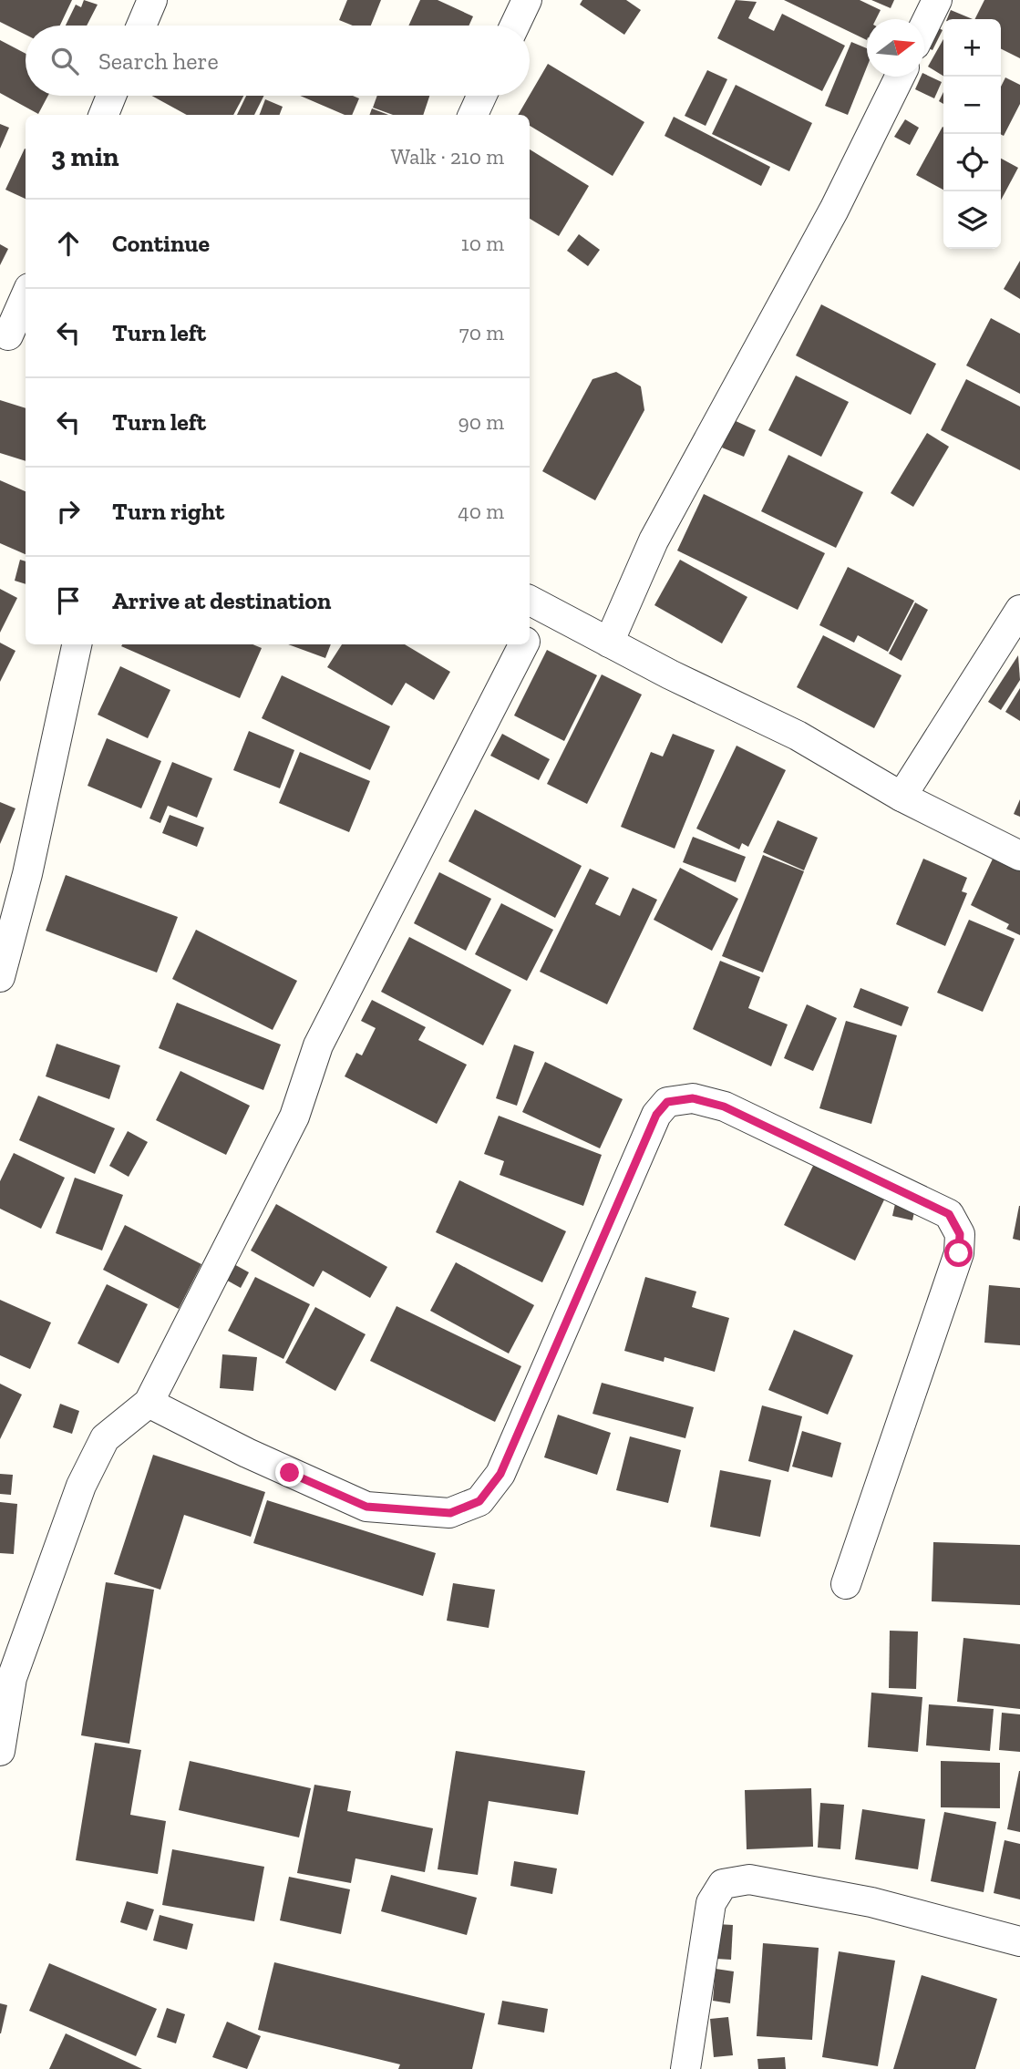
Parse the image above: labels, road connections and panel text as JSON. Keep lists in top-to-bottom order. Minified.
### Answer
{"north":"right","page":{"map_buttons":["+","−"],"search":"Search here","heading":["3 min","Walk · 210 m"],"list":[["Continue","10 m"],["Turn left","70 m"],["Turn left","90 m"],["Turn right","40 m"],"Arrive at destination"]}}
